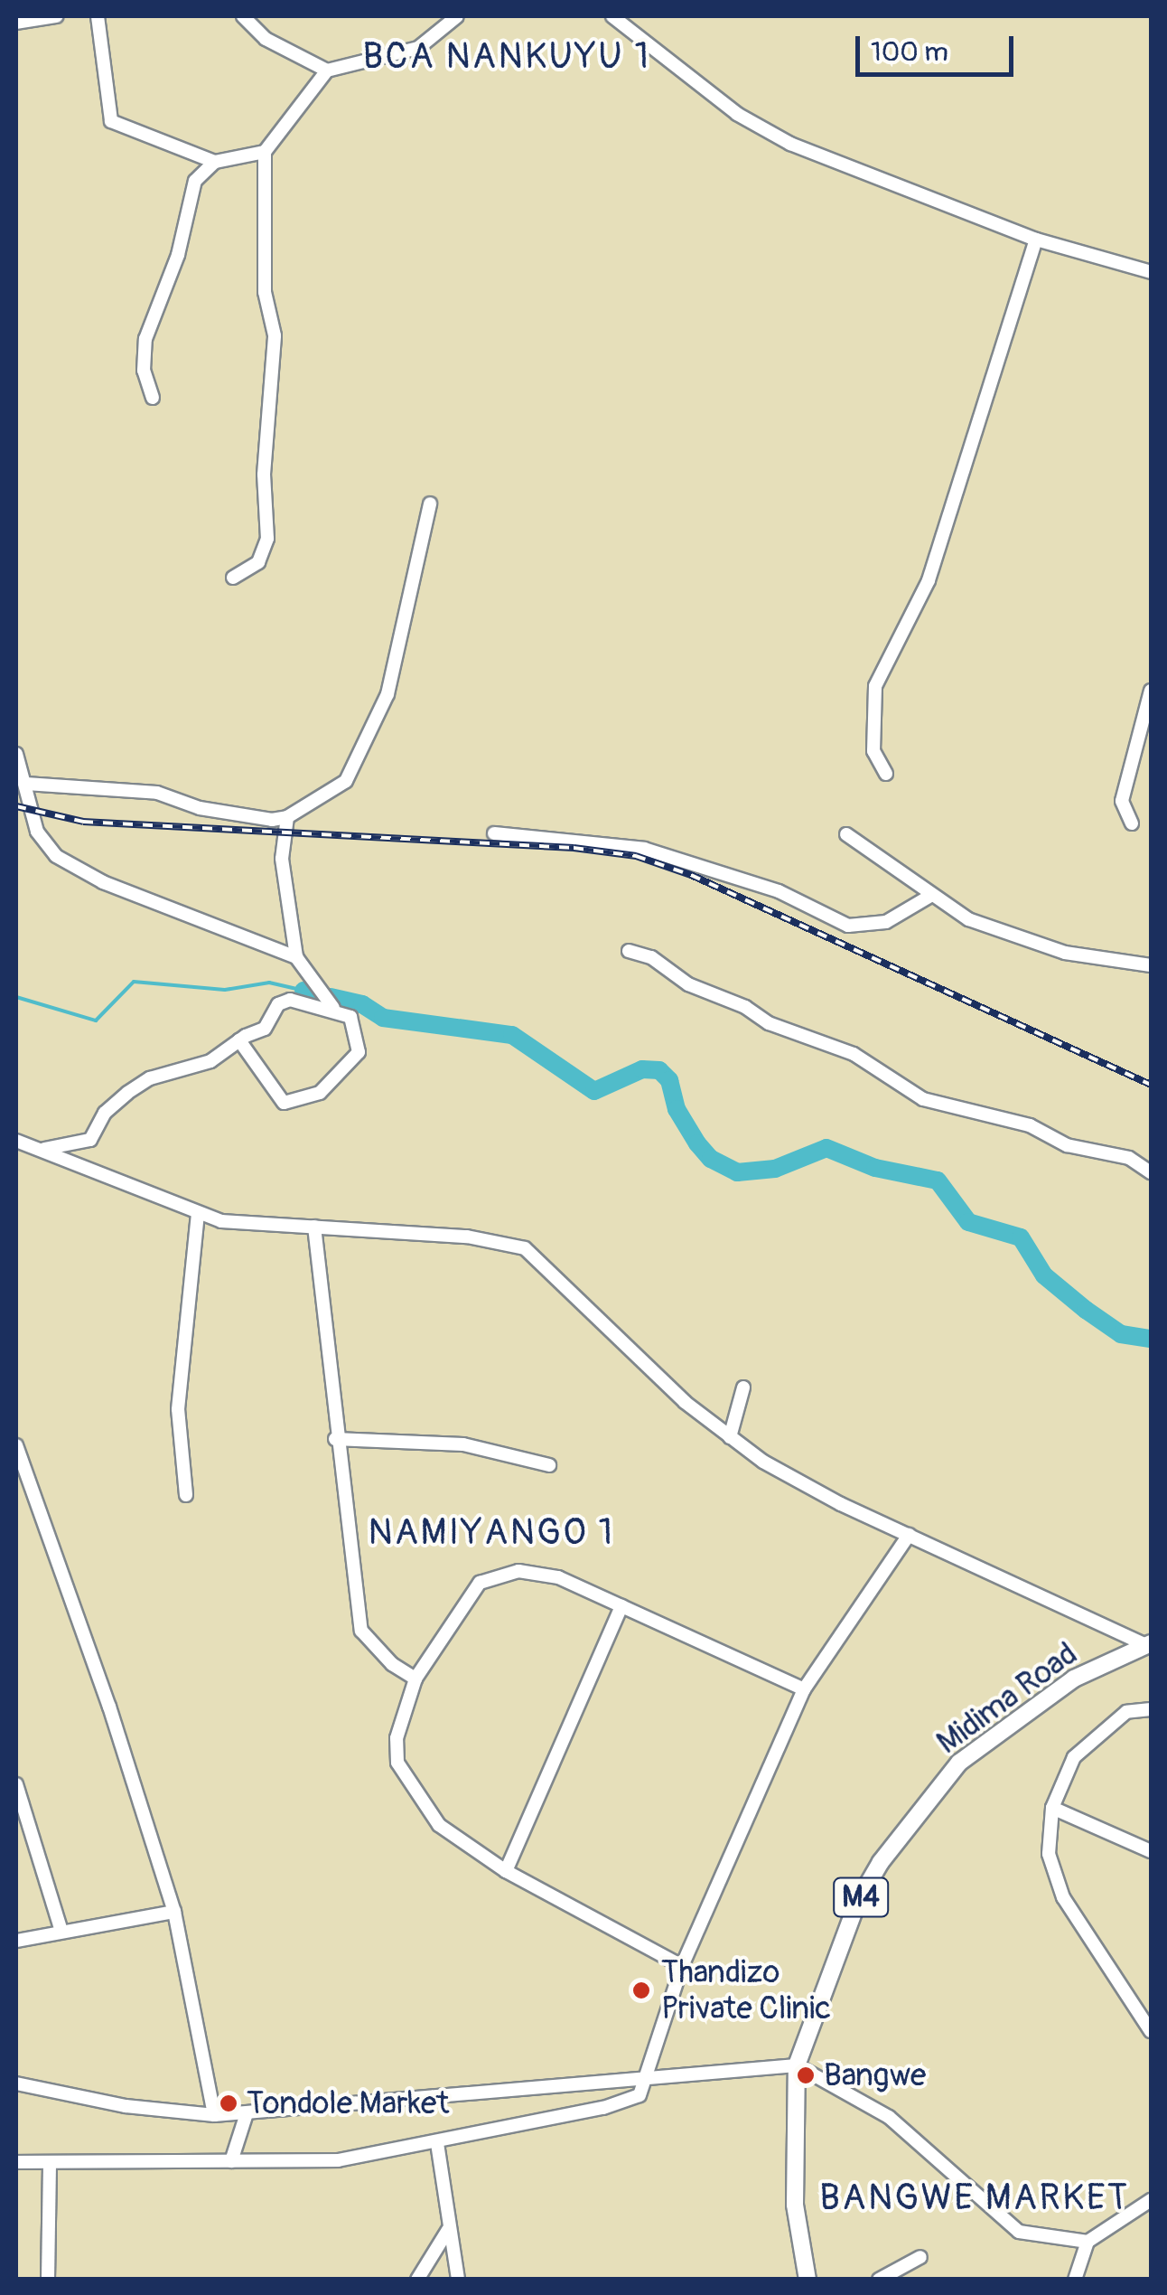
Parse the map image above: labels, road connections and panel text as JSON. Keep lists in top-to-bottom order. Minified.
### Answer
{"streets":{"main road":["Midima Road","M4"]},"districts":["BCA NANKUYU 1","NAMIYANGO 1","BANGWE MARKET"],"places":["Thandizo Private Clinic","Bangwe","Tondole Market"],"scale_bar":"100 m"}
